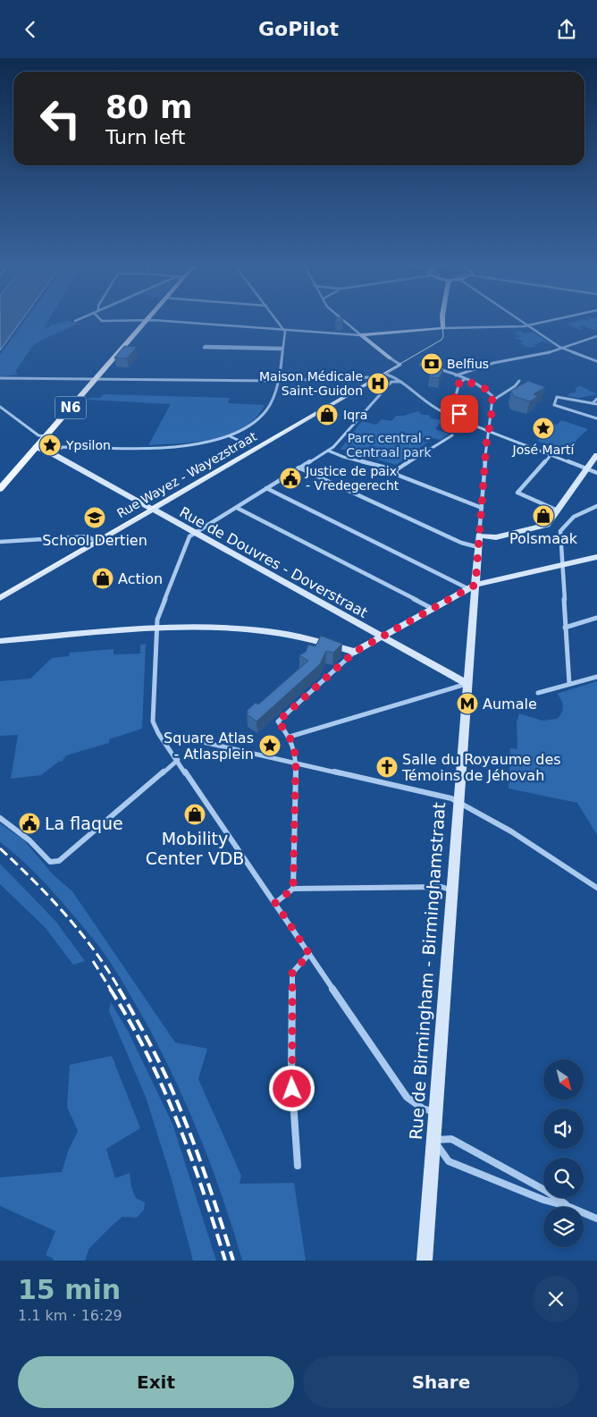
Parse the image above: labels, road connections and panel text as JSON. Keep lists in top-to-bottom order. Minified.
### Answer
{"streets":{"main road":["N6"],"street":["Rue Wayez - Wayezstraat","Rue de Douvres - Doverstraat","Rue de Birmingham - Birminghamstraat"]},"crossings":[["N6","Rue de Douvres - Doverstraat"],["Rue Wayez - Wayezstraat","Rue de Douvres - Doverstraat"],["Rue de Douvres - Doverstraat","Rue de Birmingham - Birminghamstraat"]],"parks":["Parc central - Centraal park"],"places":{"bank":["Belfius"],"hospital":["Maison Médicale Saint-Guidon"],"shop":["Iqra","Polsmaak","Action","Mobility Center VDB"],"place":["José Martí","Ypsilon","Square Atlas - Atlasplein"],"public building":["Justice de paix - Vredegerecht","La flaque"],"school or university":["School Dertien"],"metro station":["Aumale"],"church":["Salle du Royaume des Témoins de Jéhovah"]},"north":"bottom right","page":{"header":"GoPilot","turn":["80 m","Turn left"],"heading":["15 min","1.1 km · 16:29"],"buttons":["Exit","Share"]}}
